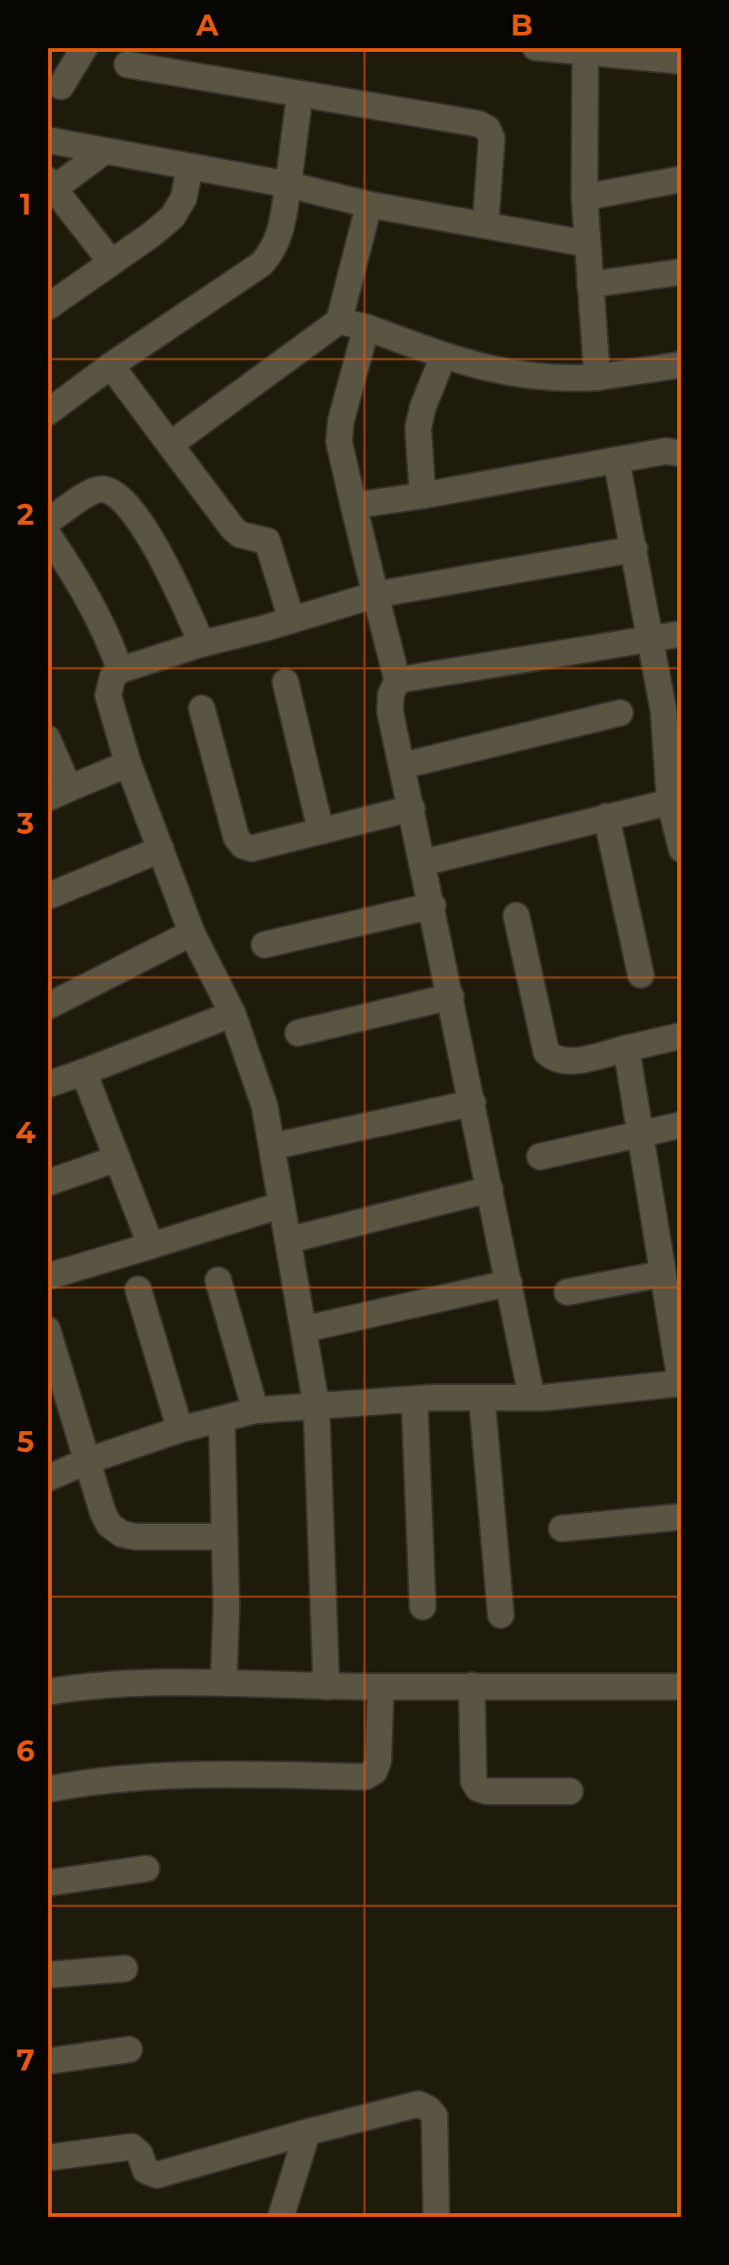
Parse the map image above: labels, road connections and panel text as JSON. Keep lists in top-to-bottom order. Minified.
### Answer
{"grid":{"columns":["A","B"],"rows":["1","2","3","4","5","6","7"]}}
